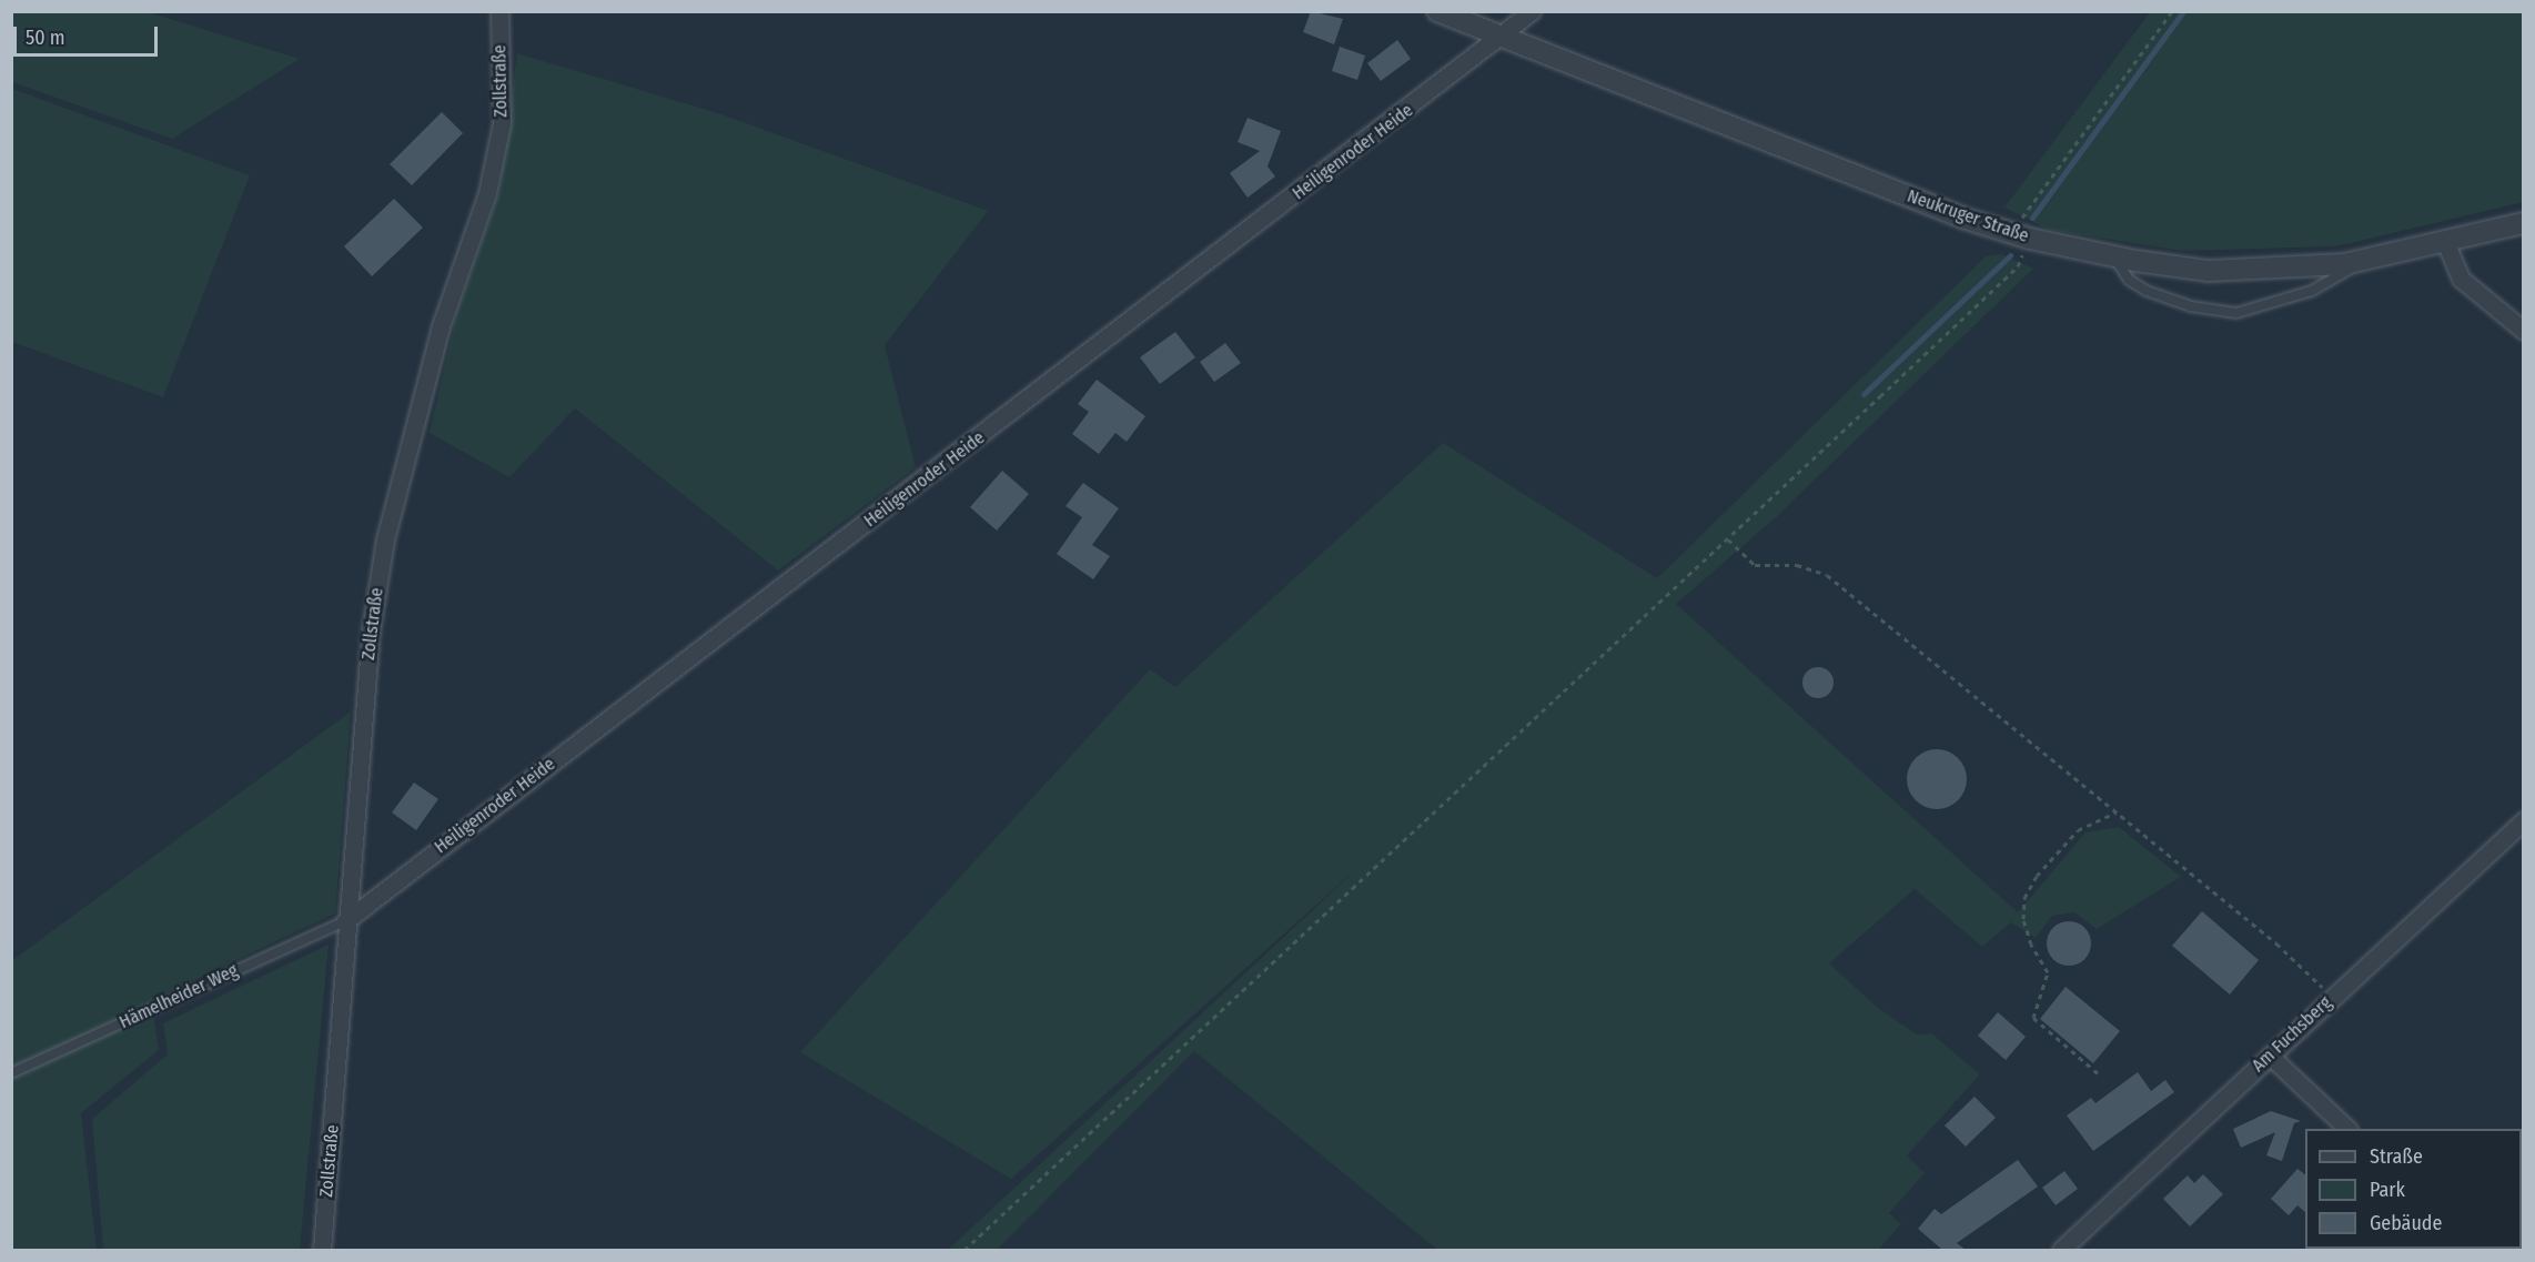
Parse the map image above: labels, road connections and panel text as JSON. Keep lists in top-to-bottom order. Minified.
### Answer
{"streets":{"street":["Zollstraße","Heiligenroder Heide","Neukruger Straße","Am Fuchsberg"],"lane":["Hämelheider Weg"]},"crossings":[["Zollstraße","Heiligenroder Heide"],["Zollstraße","Hämelheider Weg"],["Heiligenroder Heide","Neukruger Straße"],["Heiligenroder Heide","Hämelheider Weg"]],"legend":["Straße","Park","Gebäude"],"scale_bar":"50 m"}
